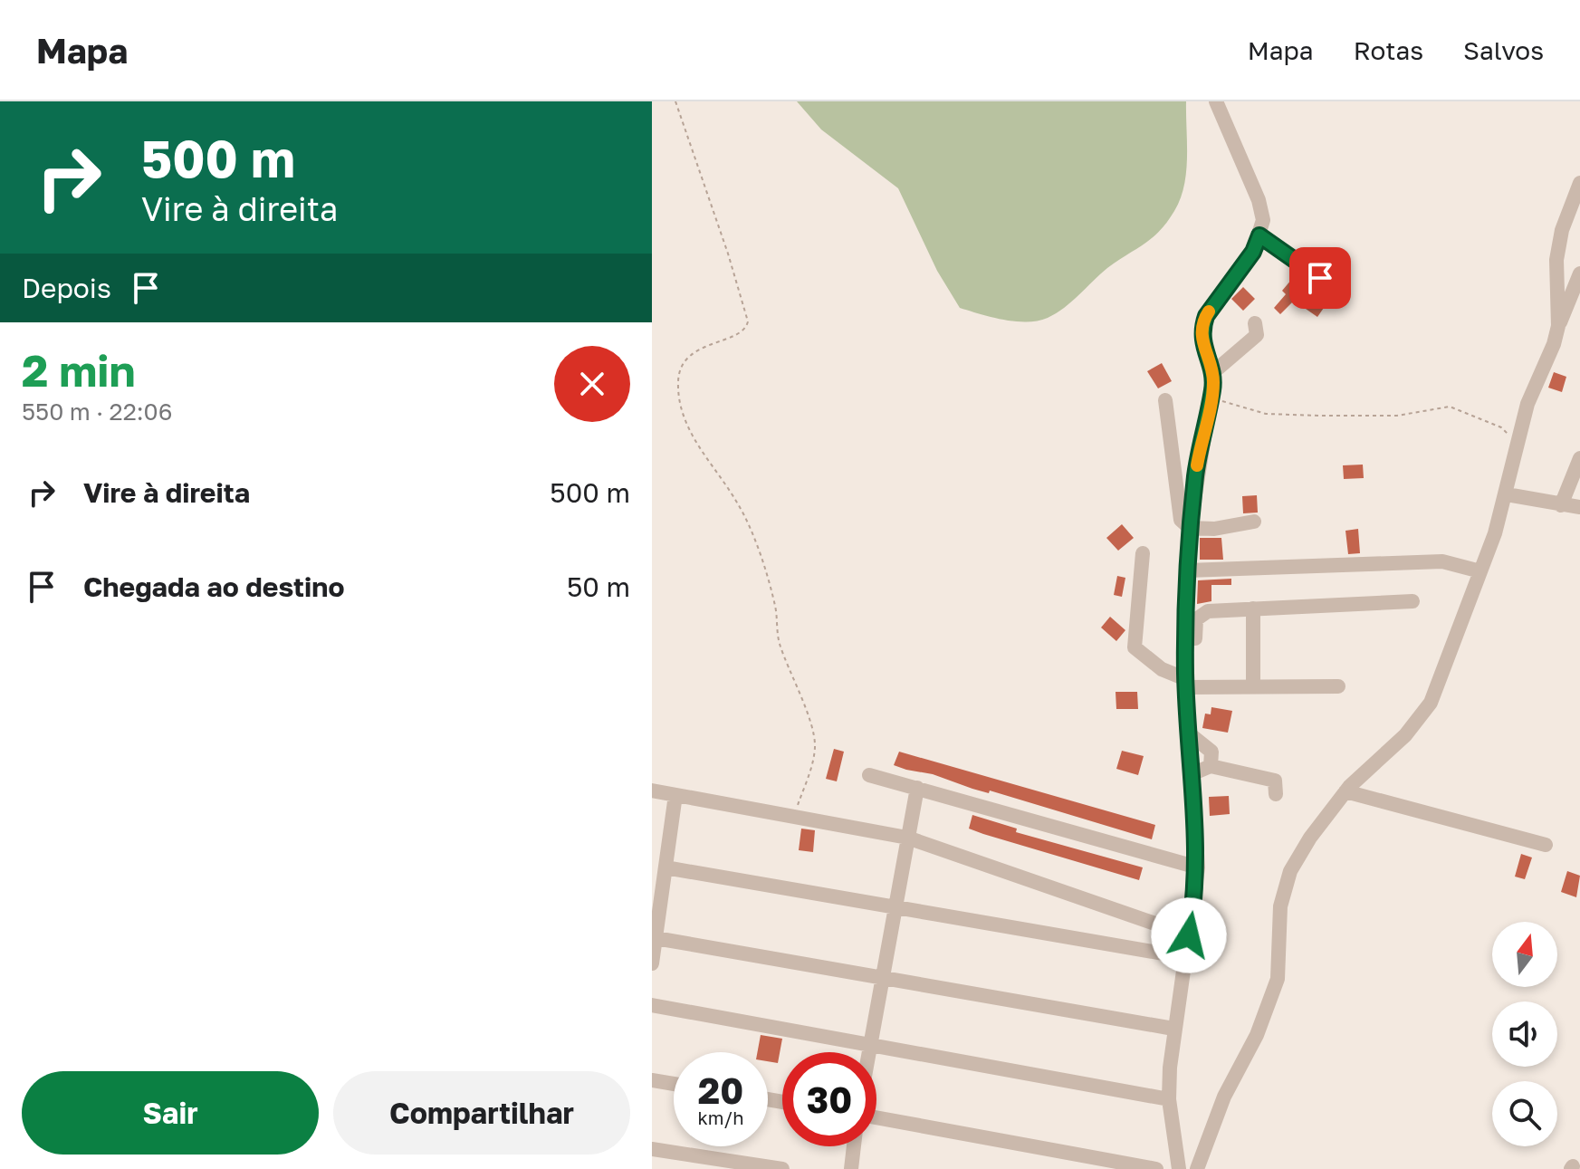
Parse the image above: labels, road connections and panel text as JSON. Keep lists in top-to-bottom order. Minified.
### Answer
{"north":"top","page":{"header":"Mapa","nav":["Mapa","Rotas","Salvos"],"turn":["500 m","Vire à direita"],"then":"Depois","heading":["2 min","550 m · 22:06"],"list":[{"name":"Vire à direita","value":"500 m"},{"name":"Chegada ao destino","value":"50 m"}],"speed":"20 km/h","limit":"30","buttons":["Sair","Compartilhar"]}}
